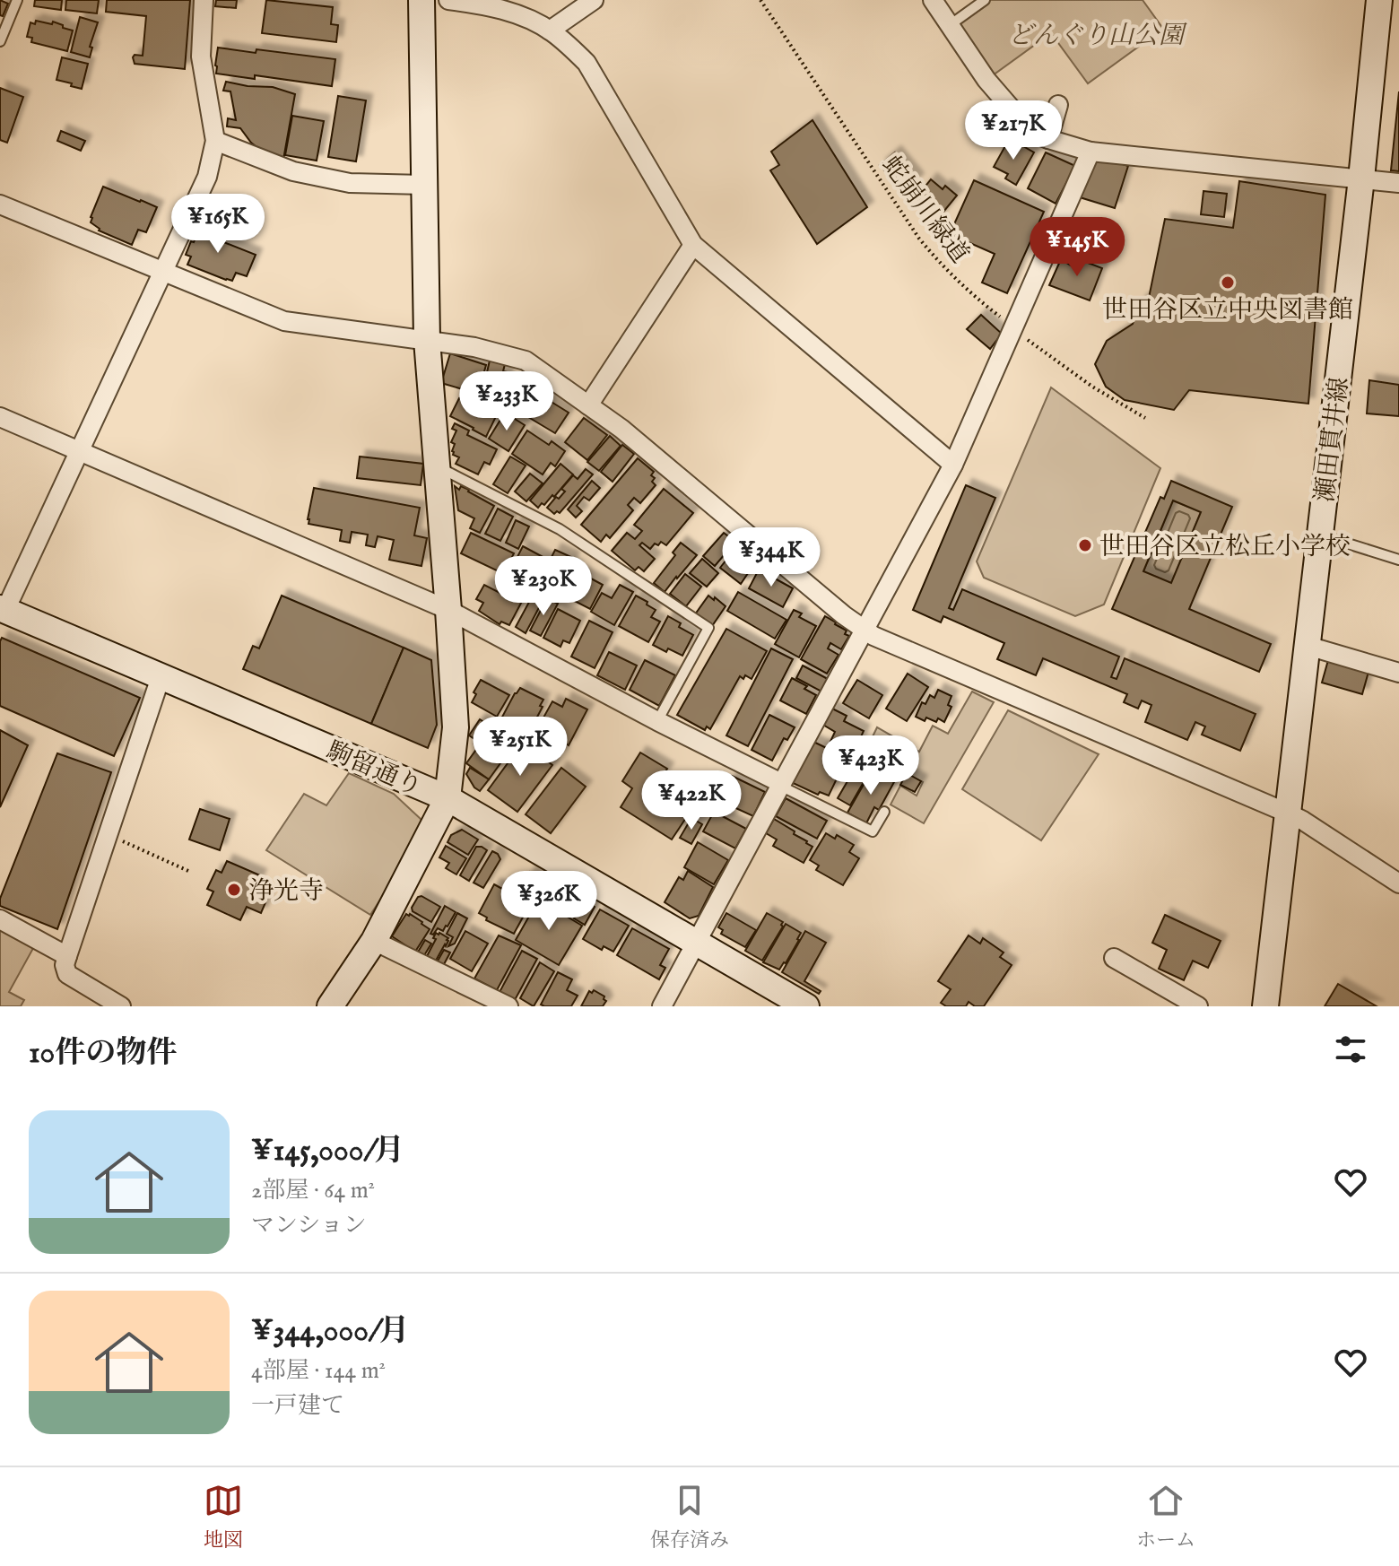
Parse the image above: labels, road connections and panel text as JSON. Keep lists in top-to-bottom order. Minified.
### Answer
{"streets":{"street":["瀬田貫井線","駒留通り"],"path":["蛇崩川緑道"]},"parks":["どんぐり山公園"],"places":["世田谷区立中央図書館","世田谷区立松丘小学校","浄光寺"],"page":{"price":["¥217K","¥165K","¥145K","¥233K","¥344K","¥230K","¥251K","¥423K","¥422K","¥326K"],"heading":"10件の物件","list":[{"name":"¥145,000/月","note":"2部屋 · 64 m² · マンション"},{"name":"¥344,000/月","note":"4部屋 · 144 m² · 一戸建て"}],"tabs":["地図","保存済み","ホーム"]}}
